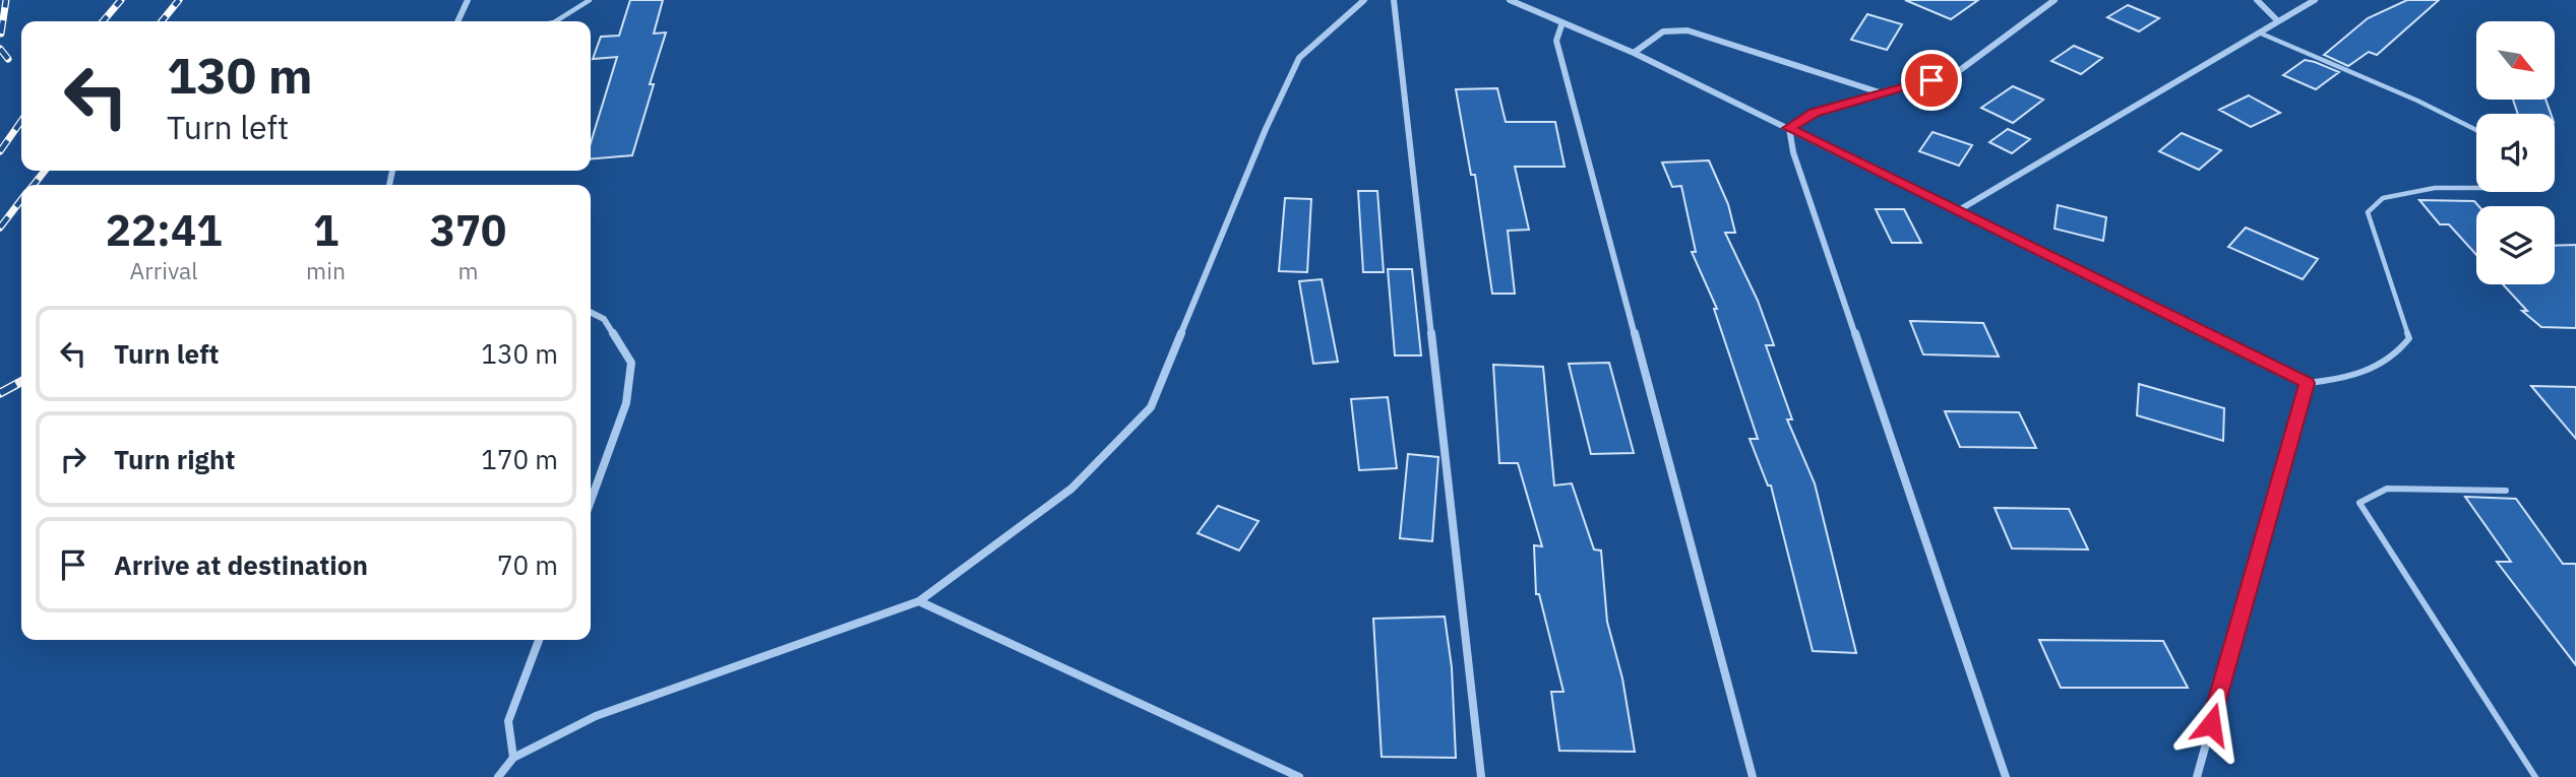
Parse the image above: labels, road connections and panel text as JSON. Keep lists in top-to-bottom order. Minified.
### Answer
{"north":"bottom right","page":{"turn":["130 m","Turn left"],"eta":["22:41","Arrival","1","min","370","m"],"list":[{"name":"Turn left","value":"130 m"},{"name":"Turn right","value":"170 m"},{"name":"Arrive at destination","value":"70 m"}]}}
